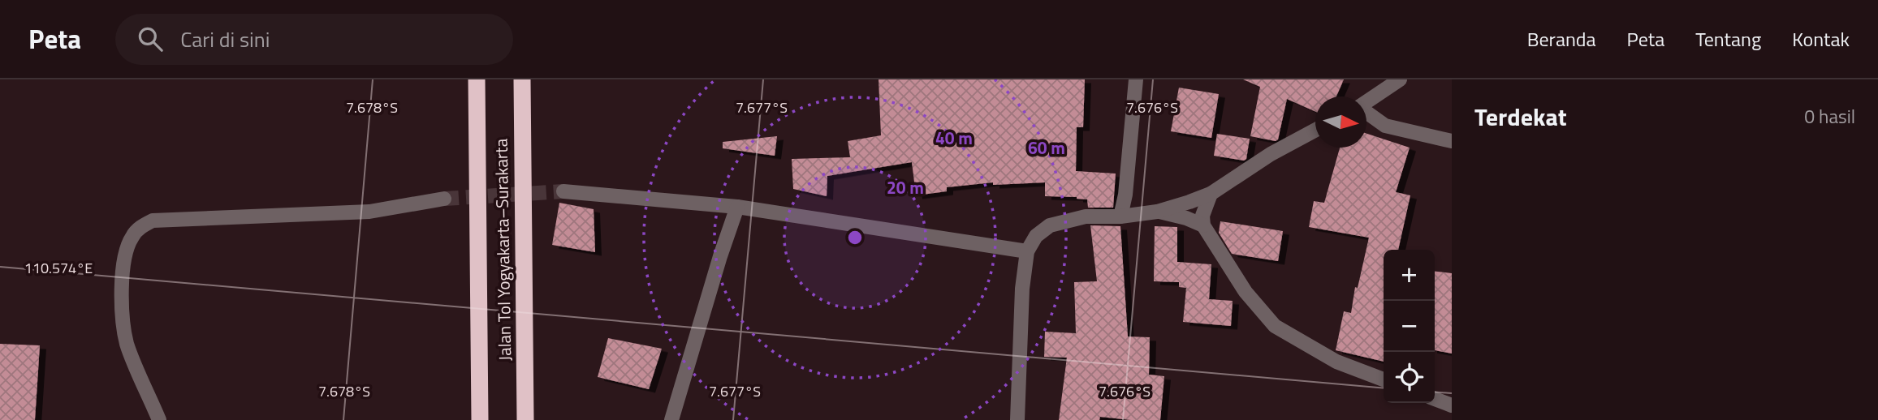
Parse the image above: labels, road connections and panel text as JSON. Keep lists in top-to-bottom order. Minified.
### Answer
{"streets":{"highway":["Jalan Tol Yogyakarta–Surakarta"]},"north":"right","page":{"header":"Peta","search":"Cari di sini","nav":["Beranda","Peta","Tentang","Kontak"],"heading":["Terdekat","0 hasil"],"map_buttons":["+","−"]},"coordinates":["7.678°S","7.677°S","7.676°S","110.574°E"],"rings":["40 m","60 m","20 m"]}
